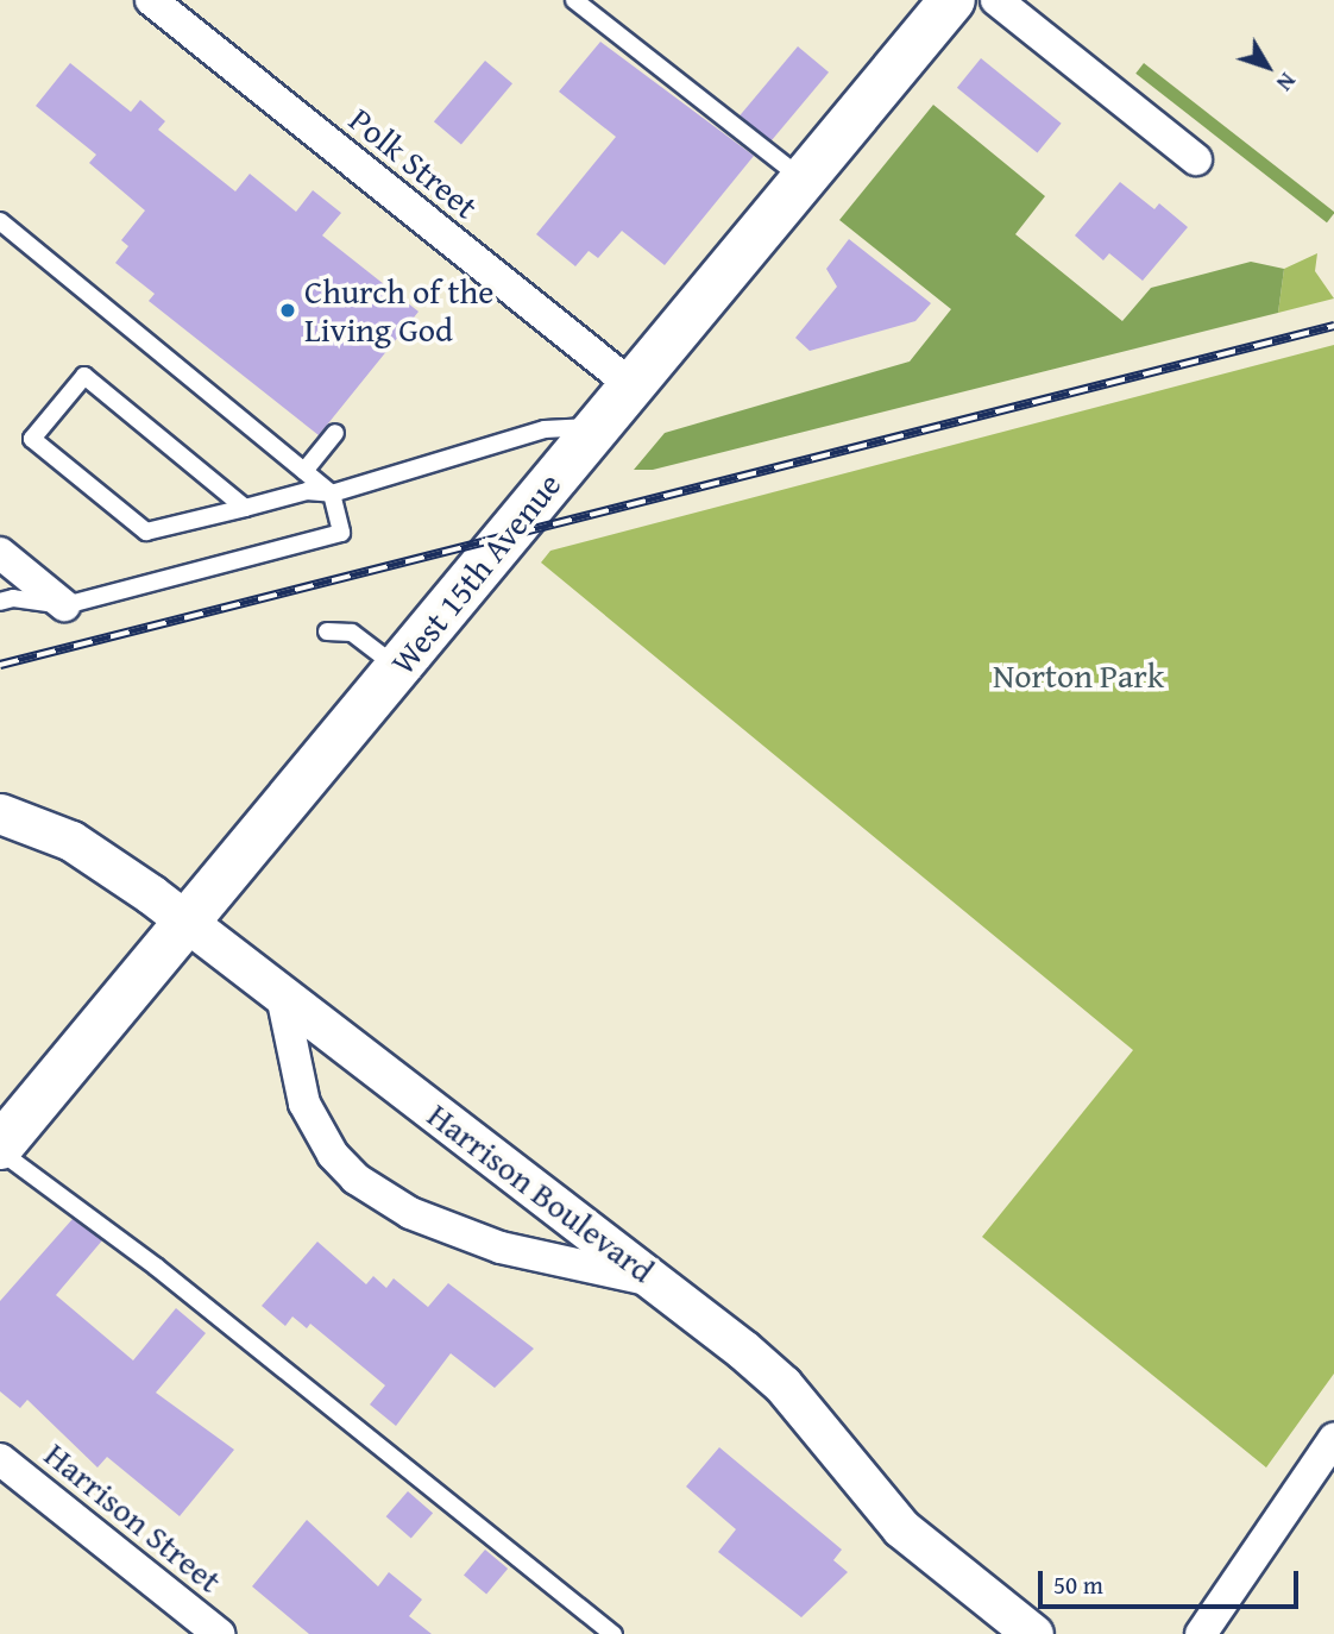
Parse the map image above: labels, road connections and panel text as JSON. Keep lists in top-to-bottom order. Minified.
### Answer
{"streets":{"main road":["West 15th Avenue"],"street":["Polk Street","Harrison Boulevard","Harrison Street"]},"crossings":[["Polk Street","West 15th Avenue"],["West 15th Avenue","Harrison Boulevard"]],"parks":["Norton Park"],"places":["Church of the Living God"],"scale_bar":"50 m","north":"bottom right"}
